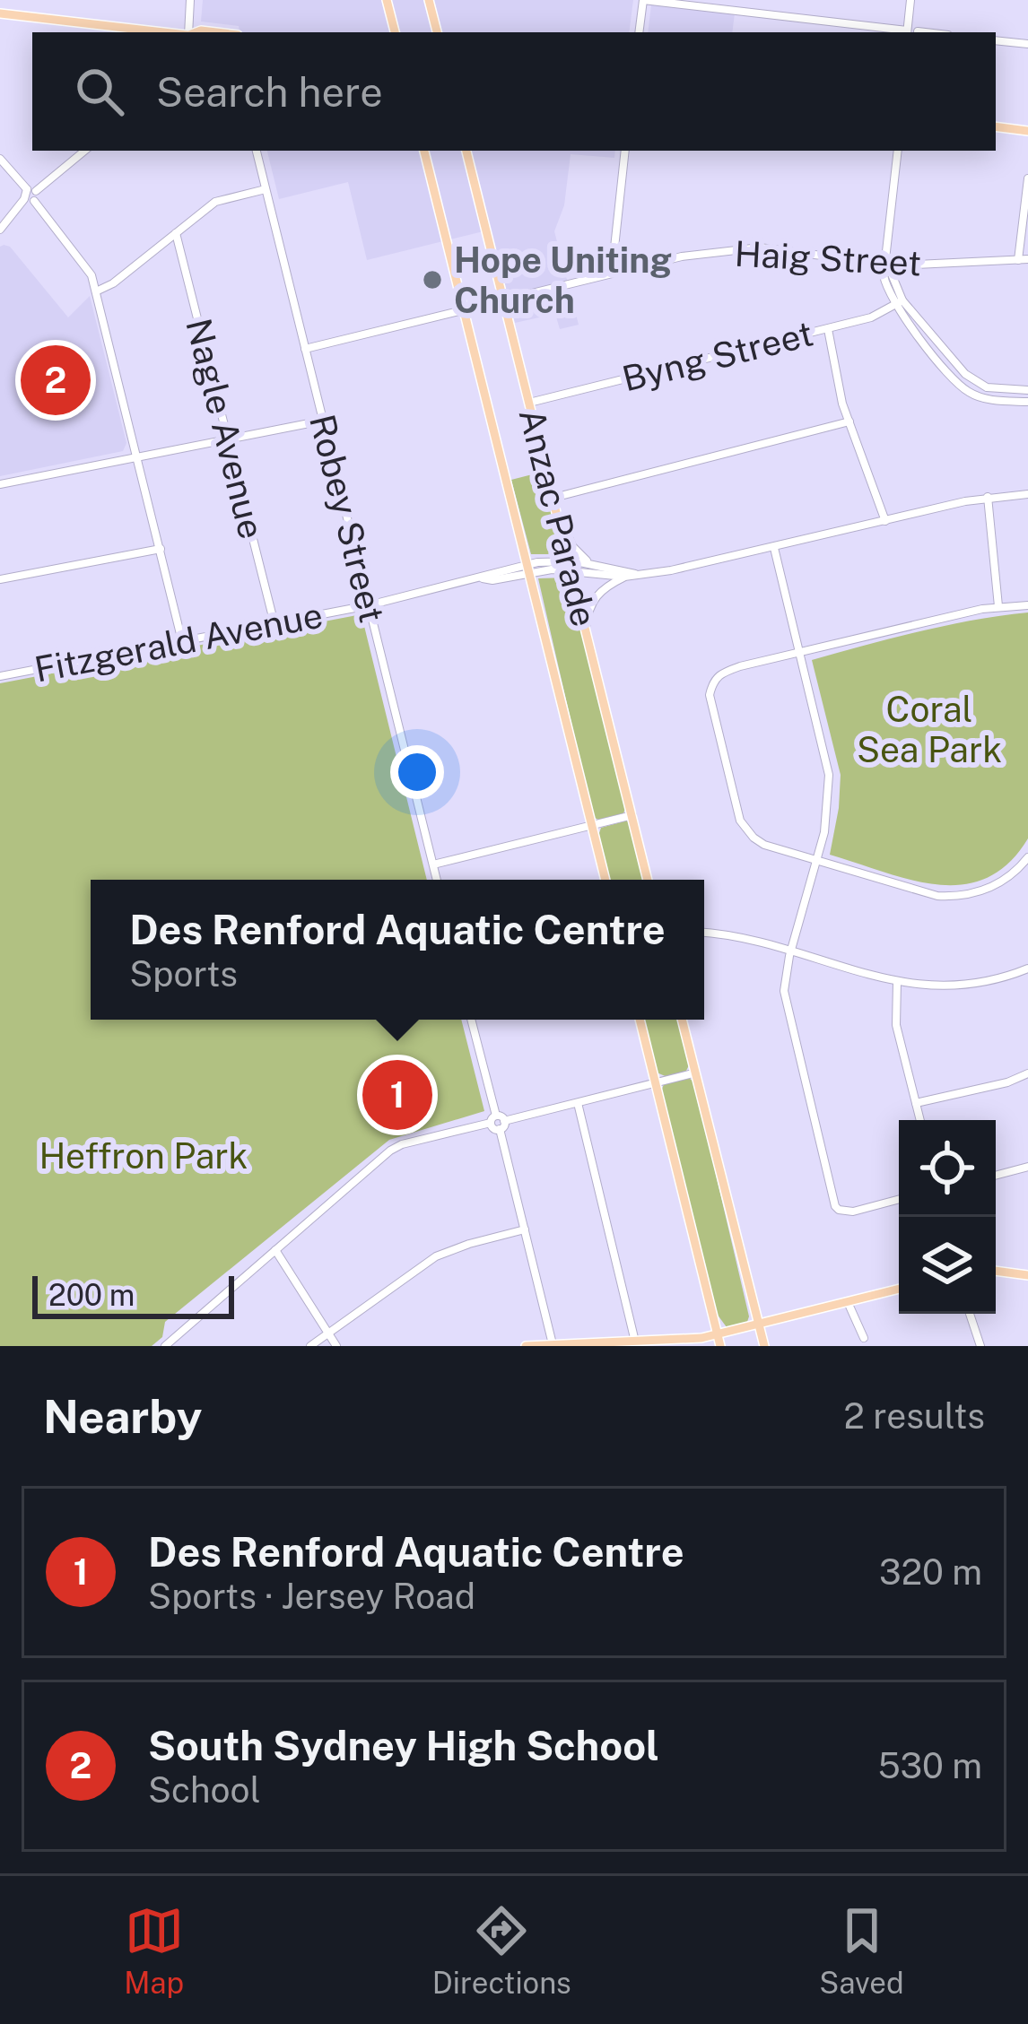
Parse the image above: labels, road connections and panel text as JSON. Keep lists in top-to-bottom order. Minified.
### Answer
{"streets":{"main road":["Anzac Parade"],"street":["Haig Street","Byng Street","Nagle Avenue","Robey Street","Fitzgerald Avenue"]},"crossings":[["Haig Street","Anzac Parade"],["Haig Street","Robey Street"],["Byng Street","Anzac Parade"],["Nagle Avenue","Fitzgerald Avenue"],["Anzac Parade","Fitzgerald Avenue"],["Robey Street","Fitzgerald Avenue"]],"parks":["Coral Sea Park","Heffron Park"],"places":["Hope Uniting Church"],"scale_bar":"200 m","page":{"search":"Search here","pins":["2","1"],"popup":["Des Renford Aquatic Centre","Sports"],"scale":"200 m","heading":["Nearby","2 results"],"list":[{"mark":"1","name":"Des Renford Aquatic Centre","note":"Sports · Jersey Road","value":"320 m"},{"mark":"2","name":"South Sydney High School","note":"School","value":"530 m"}],"nav":["Map","Directions","Saved"]}}
